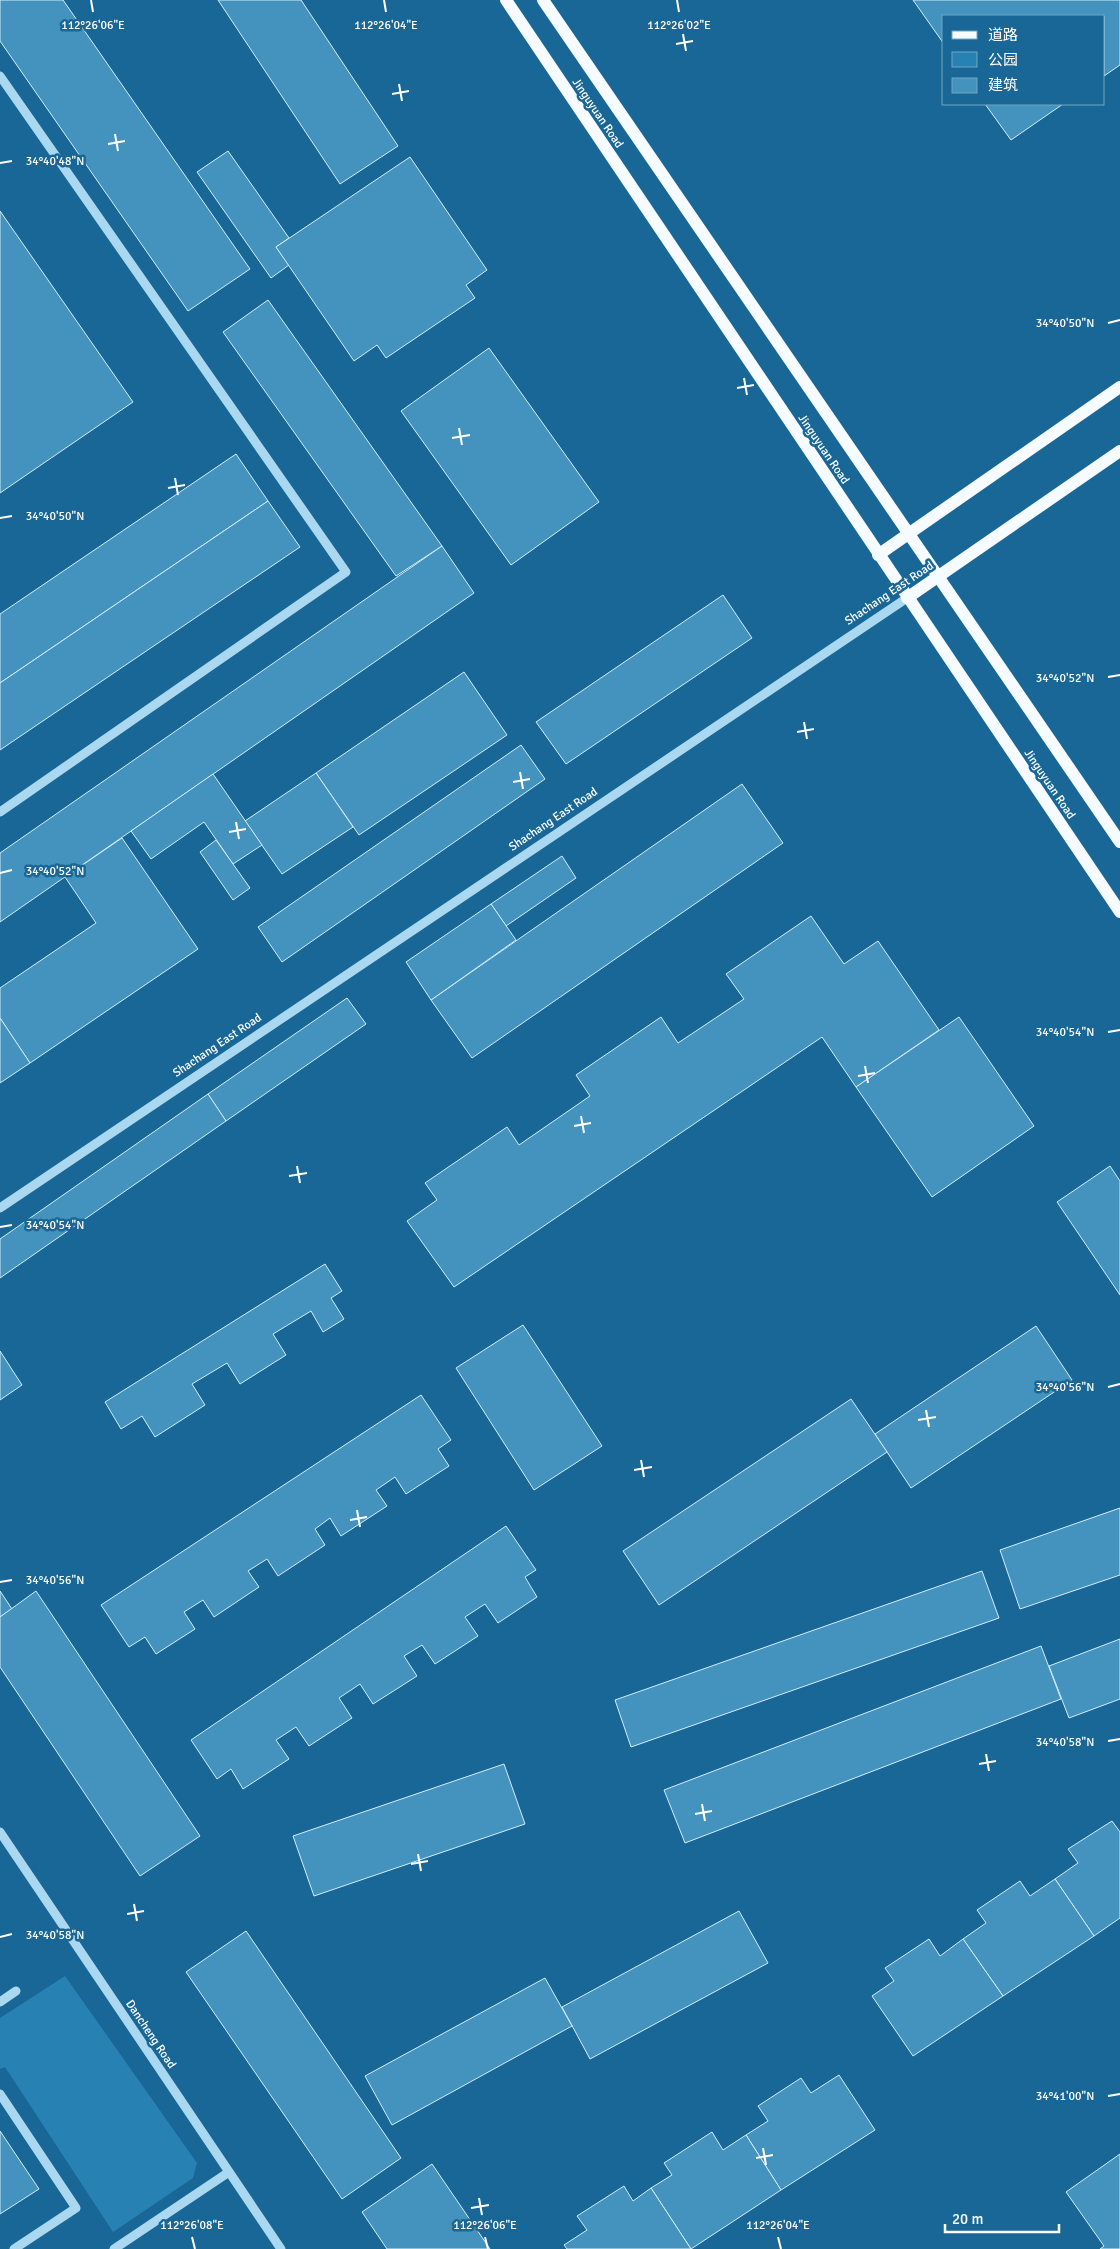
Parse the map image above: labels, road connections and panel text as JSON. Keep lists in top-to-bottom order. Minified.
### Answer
{"streets":{"main road":["Jinguyuan Road","Shachang East Road"],"street":["Dancheng Road"]},"crossings":[["Jinguyuan Road","Shachang East Road"]],"legend":["道路","公园","建筑"],"scale_bar":"20 m","coordinates":["112°26'06\"E","112°26'04\"E","112°26'02\"E","34°40'48\"N","34°40'50\"N","34°40'52\"N","34°40'54\"N","34°40'56\"N","34°40'58\"N","34°41'00\"N","112°26'08\"E"]}
